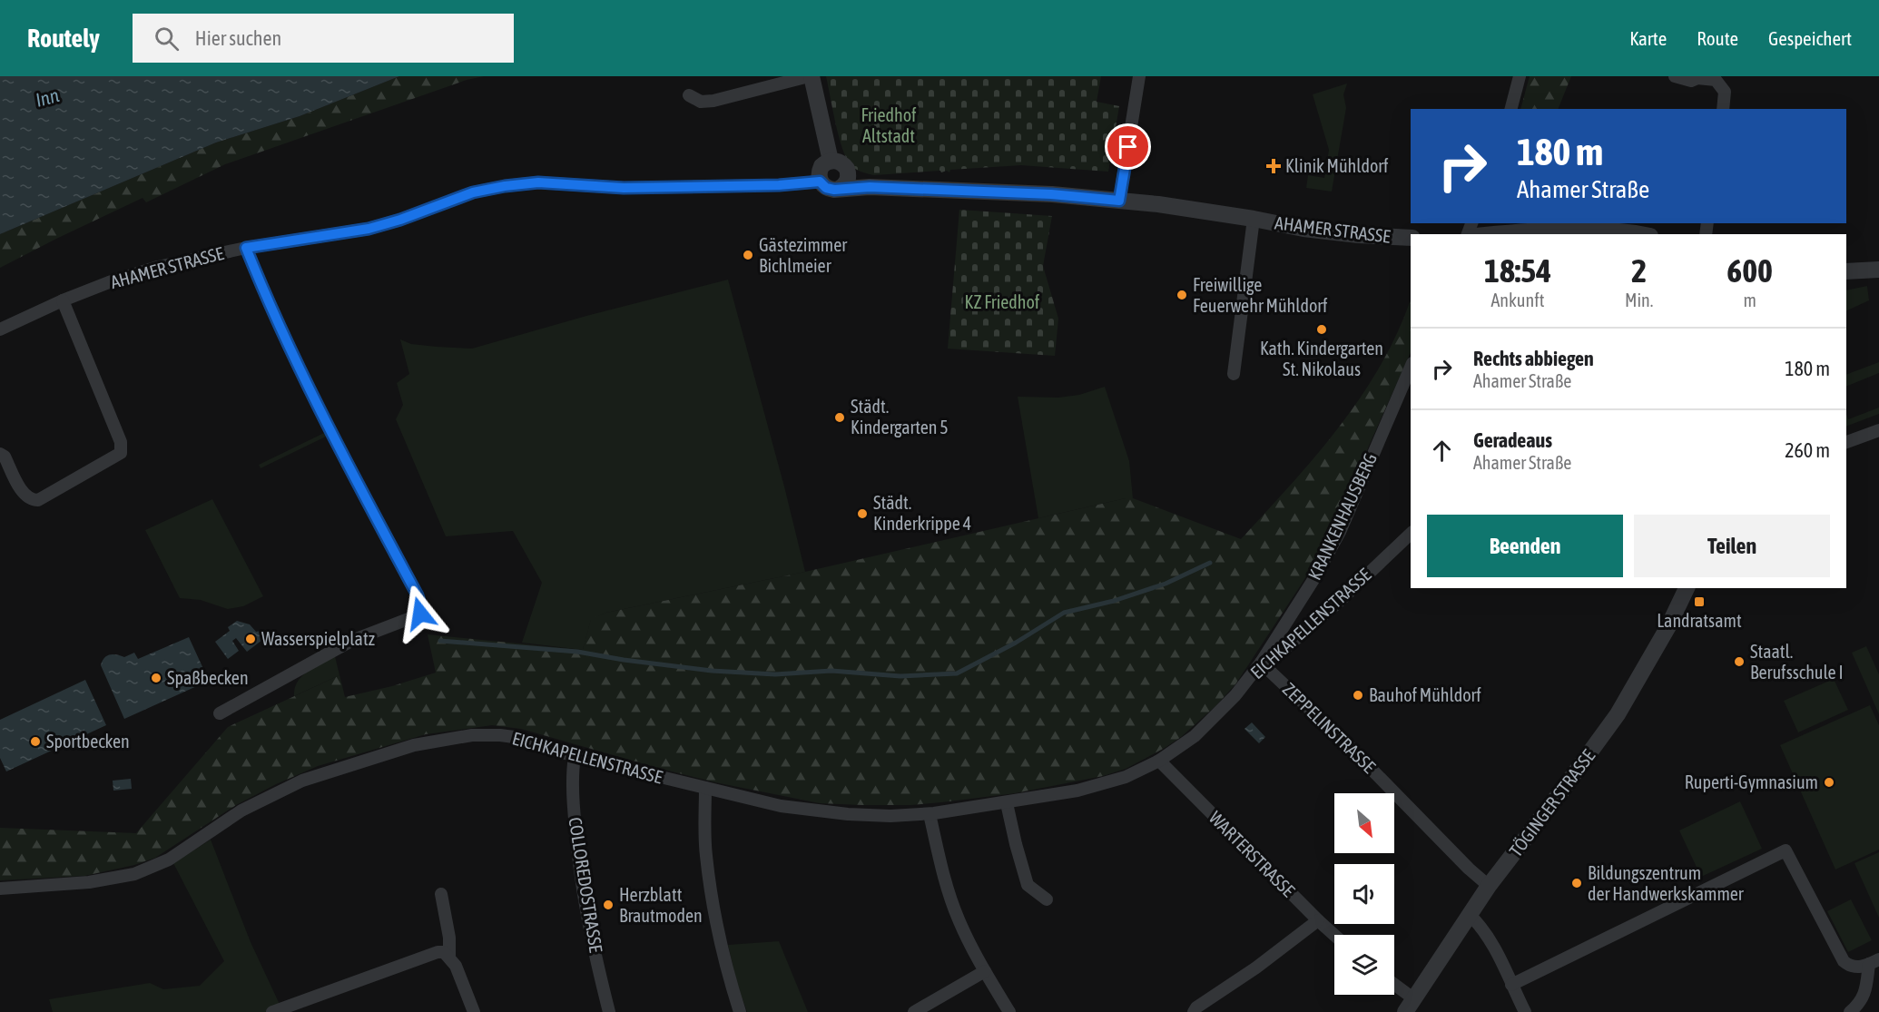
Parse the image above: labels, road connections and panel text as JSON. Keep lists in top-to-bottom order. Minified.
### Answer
{"streets":{"street":["AHAMER STRASSE","KRANKENHAUSBERG","EICHKAPELLENSTRASSE","ZEPPELINSTRASSE","TÖGINGER STRASSE","WARTERSTRASSE","COLLOREDOSTRASSE"]},"crossings":[["KRANKENHAUSBERG","EICHKAPELLENSTRASSE"],["KRANKENHAUSBERG","ZEPPELINSTRASSE"],["EICHKAPELLENSTRASSE","ZEPPELINSTRASSE"],["EICHKAPELLENSTRASSE","WARTERSTRASSE"],["EICHKAPELLENSTRASSE","COLLOREDOSTRASSE"],["ZEPPELINSTRASSE","TÖGINGER STRASSE"]],"water":["Inn"],"parks":["Friedhof Altstadt","KZ Friedhof"],"places":{"health":["Klinik Mühldorf"],"other":["Gästezimmer Bichlmeier","Freiwillige Feuerwehr Mühldorf","Kath. Kindergarten St. Nikolaus","Städt. Kindergarten 5","Städt. Kinderkrippe 4","Wasserspielplatz","Staatl. Berufsschule I","Spaßbecken","Bauhof Mühldorf","Sportbecken","Ruperti-Gymnasium","Bildungszentrum der Handwerkskammer","Herzblatt Brautmoden"],"transit":["Landratsamt"]},"north":"bottom right","page":{"header":"Routely","search":"Hier suchen","nav":["Karte","Route","Gespeichert"],"turn":["180 m","Ahamer Straße"],"eta":["18:54","Ankunft","2","Min.","600","m"],"list":[{"name":"Rechts abbiegen","note":"Ahamer Straße","value":"180 m"},{"name":"Geradeaus","note":"Ahamer Straße","value":"260 m"}],"buttons":["Beenden","Teilen"]}}
